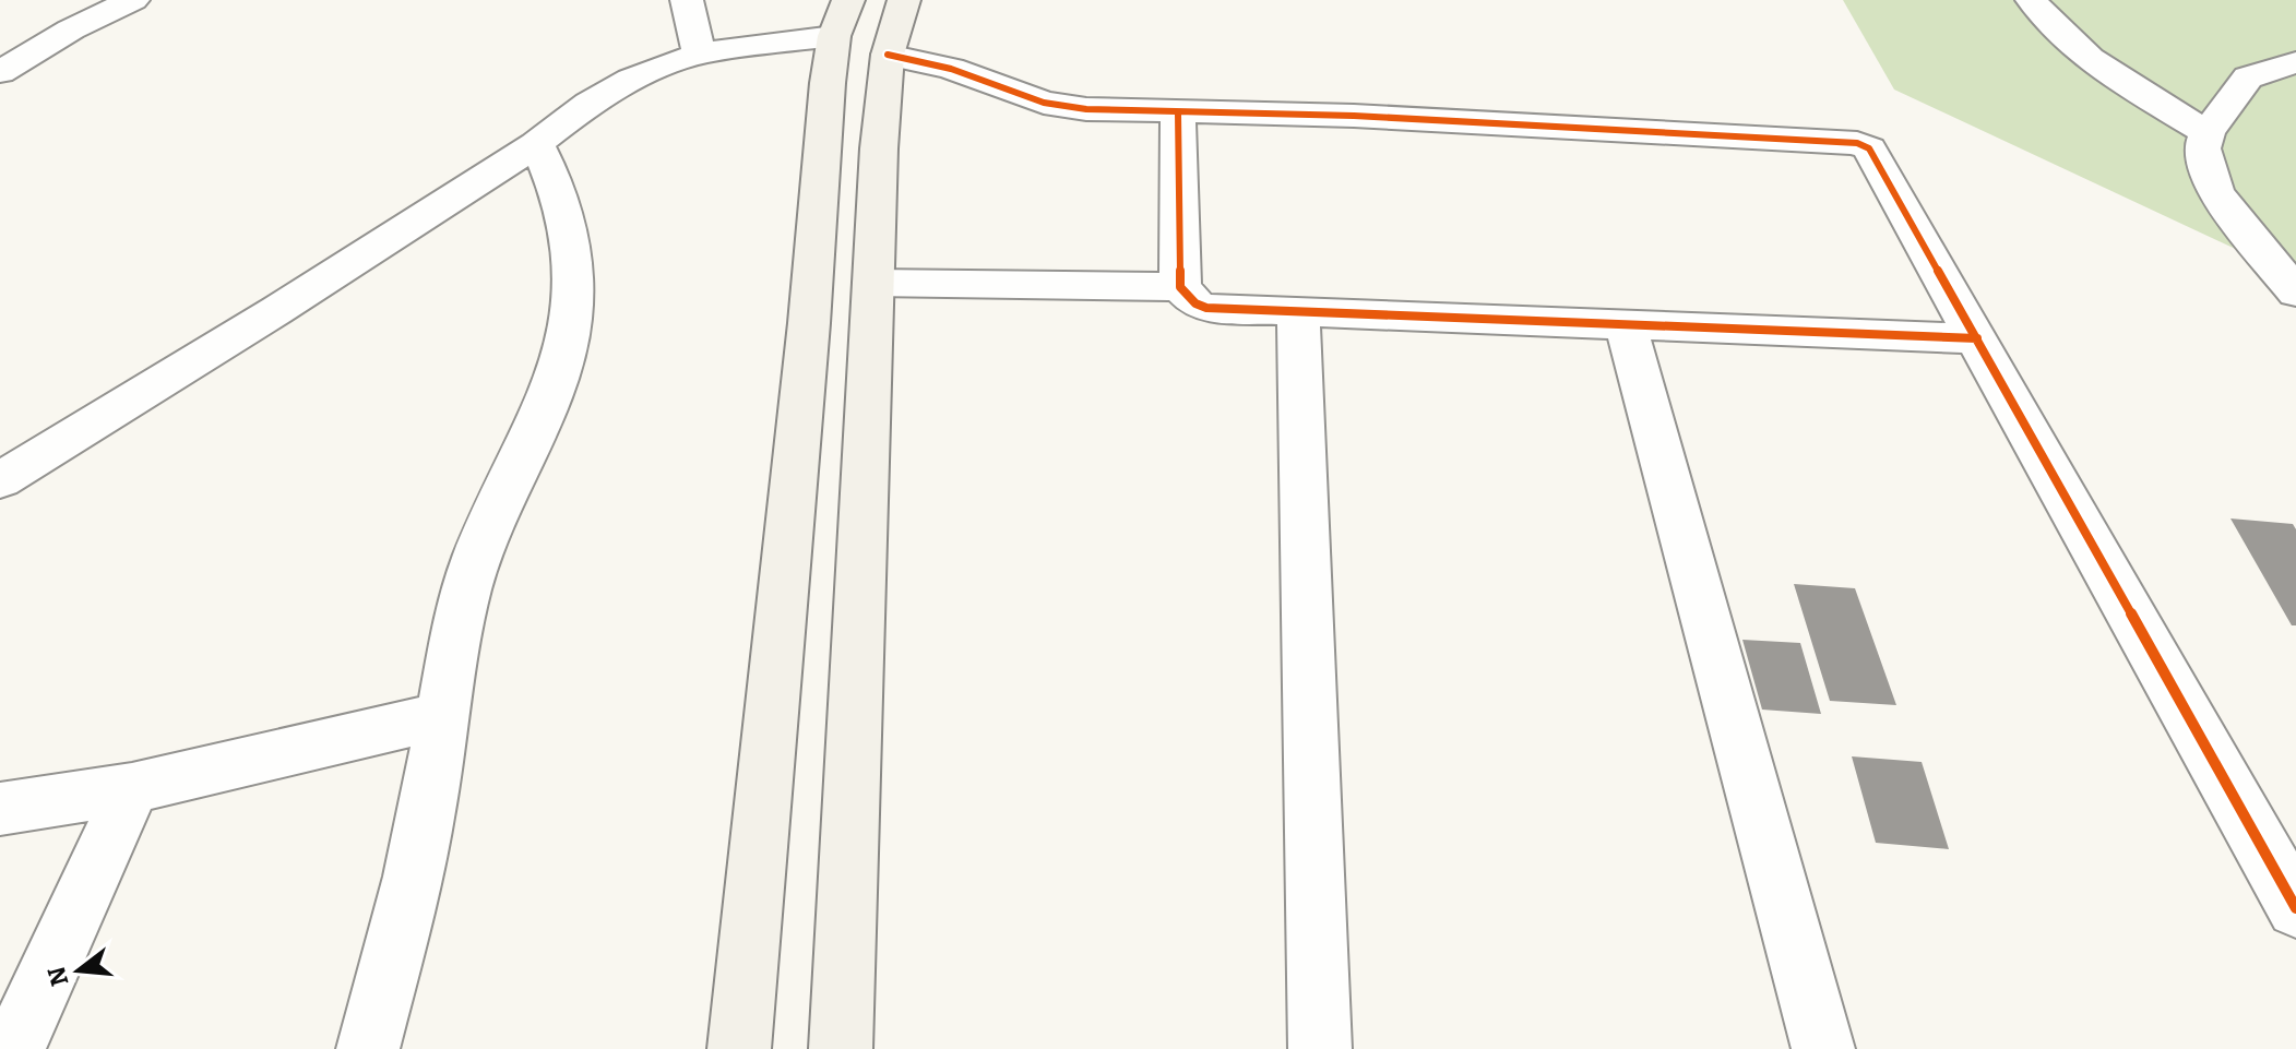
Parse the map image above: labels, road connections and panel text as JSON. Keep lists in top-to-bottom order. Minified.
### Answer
{"north":"left"}
